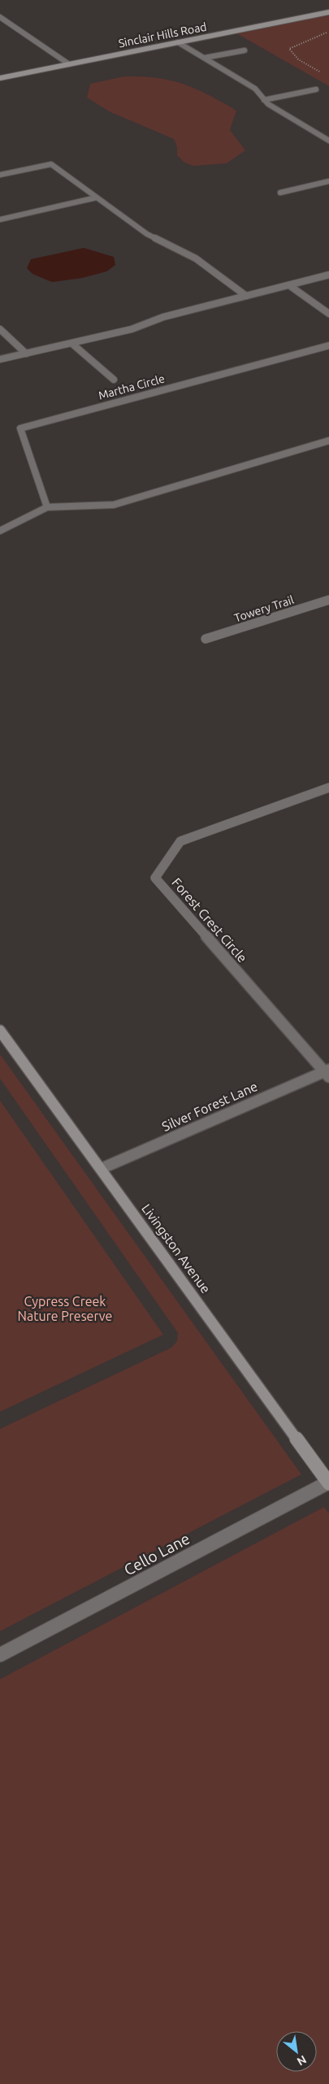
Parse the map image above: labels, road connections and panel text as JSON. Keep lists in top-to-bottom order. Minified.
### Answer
{"streets":{"street":["Sinclair Hills Road","Martha Circle","Towery Trail","Forest Crest Circle","Silver Forest Lane","Livingston Avenue","Cello Lane"]},"crossings":[["Forest Crest Circle","Silver Forest Lane"],["Silver Forest Lane","Livingston Avenue"],["Livingston Avenue","Cello Lane"]],"parks":["Cypress Creek Nature Preserve"],"north":"bottom right"}
